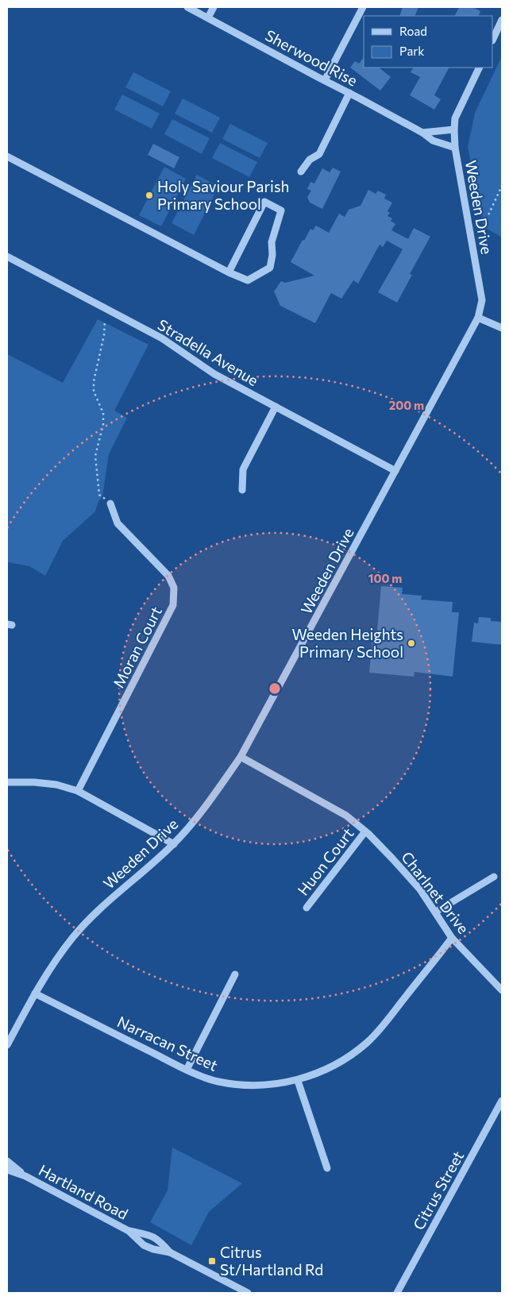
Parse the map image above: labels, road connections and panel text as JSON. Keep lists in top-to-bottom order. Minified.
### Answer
{"streets":{"street":["Sherwood Rise","Weeden Drive","Stradella Avenue","Moran Court","Huon Court","Charlnet Drive","Narracan Street","Citrus Street","Hartland Road"]},"crossings":[["Sherwood Rise","Weeden Drive"],["Weeden Drive","Stradella Avenue"],["Weeden Drive","Charlnet Drive"],["Weeden Drive","Narracan Street"],["Huon Court","Charlnet Drive"],["Charlnet Drive","Narracan Street"]],"places":{"other":["Holy Saviour Parish Primary School","Weeden Heights Primary School"],"transit":["Citrus St/Hartland Rd"]},"legend":["Road","Park"],"rings":["200 m","100 m"]}
